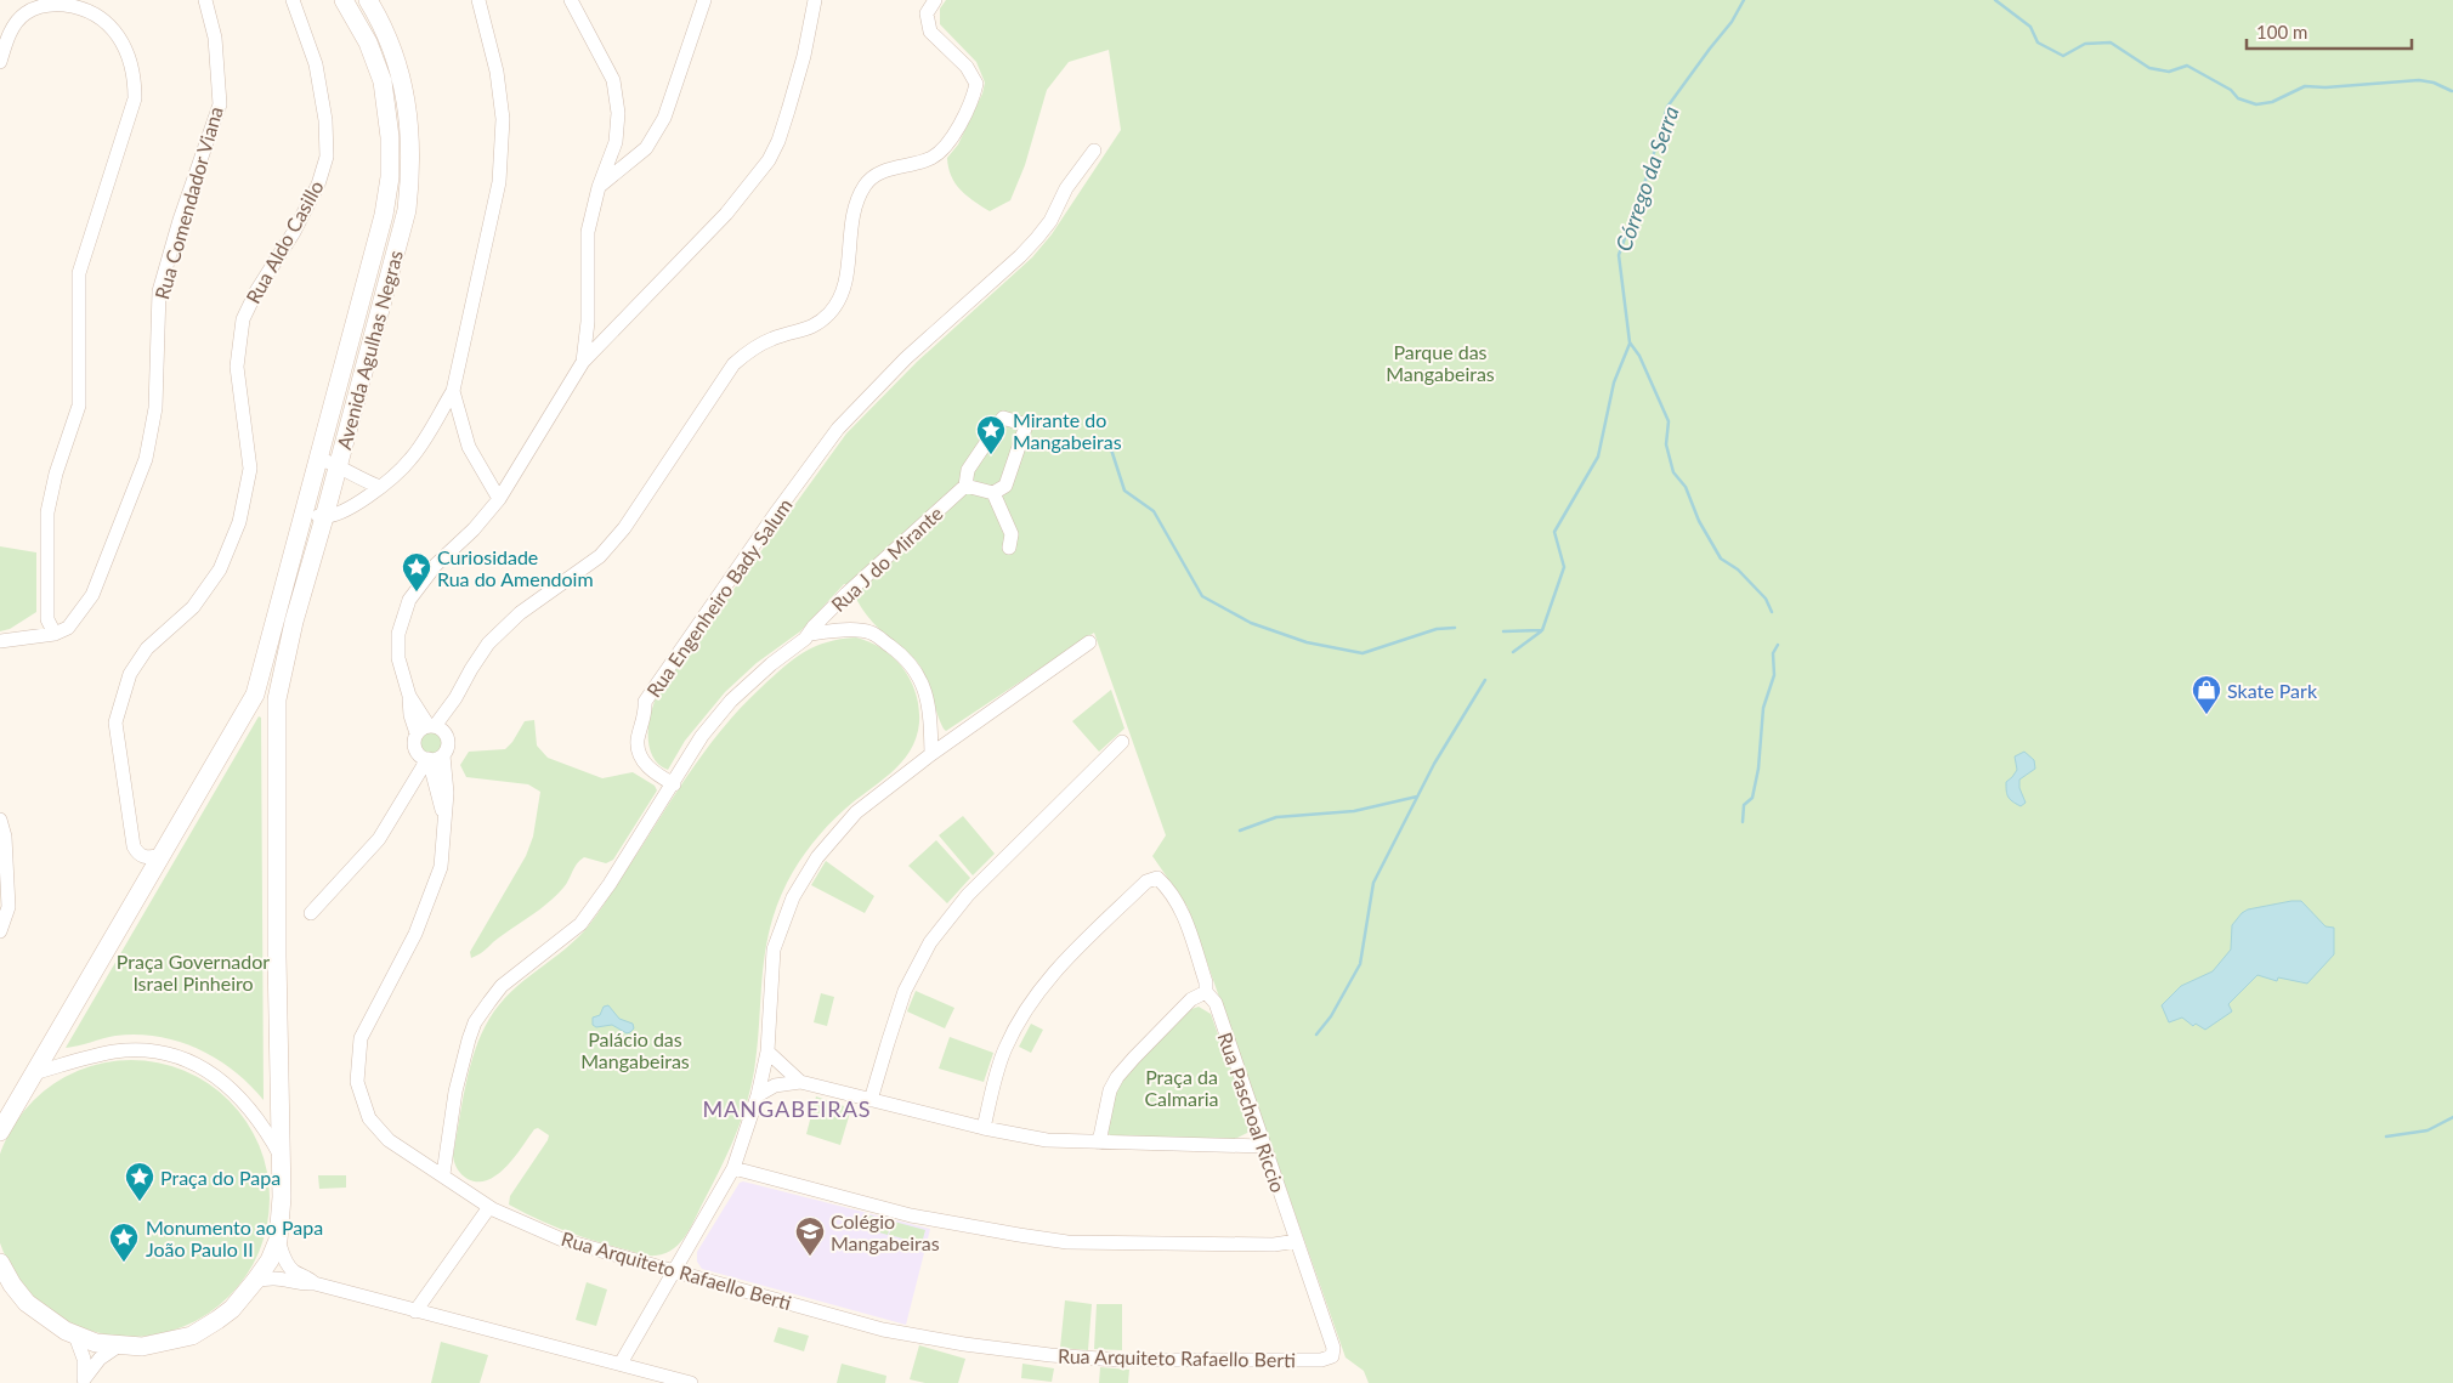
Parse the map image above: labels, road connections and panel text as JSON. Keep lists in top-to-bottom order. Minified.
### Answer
{"streets":{"street":["Rua Comendador Viana","Rua Aldo Casillo","Avenida Agulhas Negras","Rua J do Mirante","Rua Engenheiro Bady Salum","Rua Paschoal Riccio","Rua Arquiteto Rafaello Berti"]},"crossings":[["Rua J do Mirante","Rua Engenheiro Bady Salum"],["Rua Paschoal Riccio","Rua Arquiteto Rafaello Berti"]],"districts":["MANGABEIRAS"],"water":["Córrego da Serra"],"parks":["Parque das Mangabeiras","Praça Governador Israel Pinheiro","Palácio das Mangabeiras","Praça da Calmaria"],"places":{"place":["Mirante do Mangabeiras","Curiosidade Rua do Amendoim","Praça do Papa","Monumento ao Papa João Paulo II"],"shop":["Skate Park"],"school or university":["Colégio Mangabeiras"]},"scale_bar":"100 m"}
